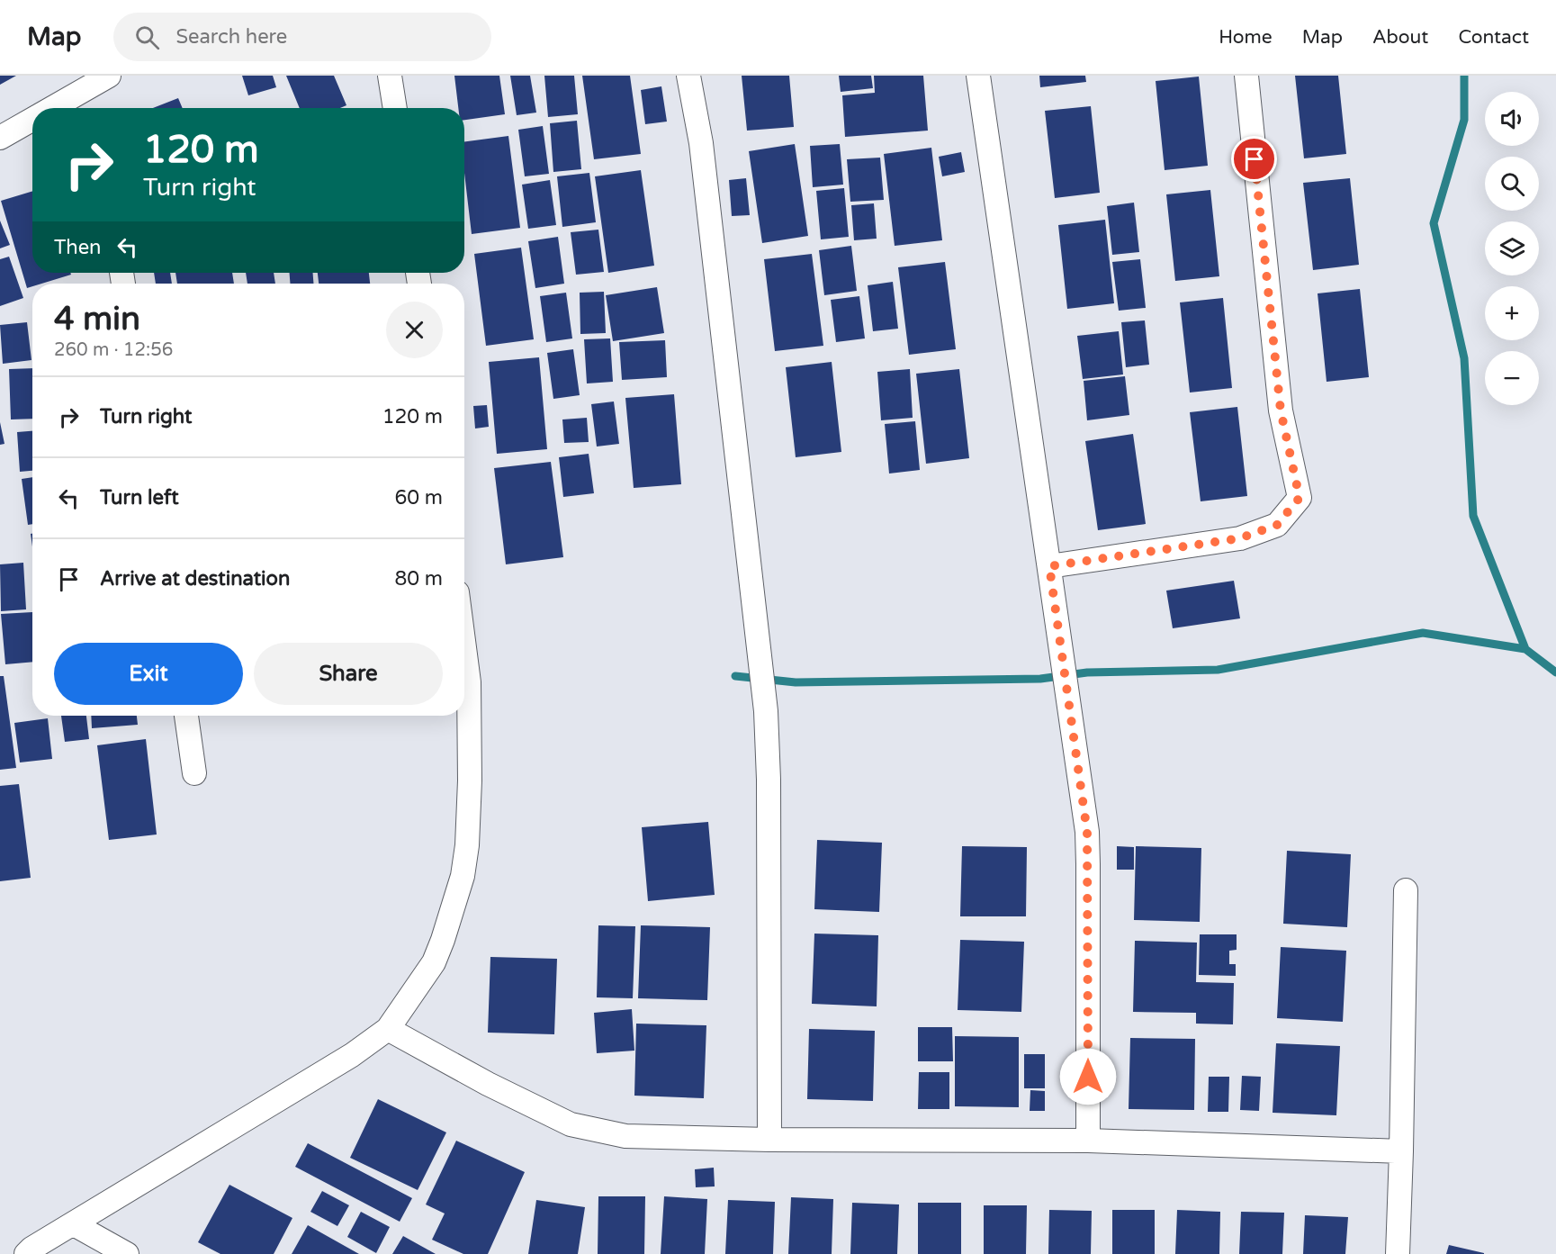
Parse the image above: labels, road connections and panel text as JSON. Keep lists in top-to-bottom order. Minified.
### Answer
{"page":{"header":"Map","search":"Search here","nav":["Home","Map","About","Contact"],"map_buttons":["+","−"],"turn":["120 m","Turn right"],"then":"Then","heading":["4 min","260 m · 12:56"],"list":[{"name":"Turn right","value":"120 m"},{"name":"Turn left","value":"60 m"},{"name":"Arrive at destination","value":"80 m"}],"buttons":["Exit","Share"]}}
